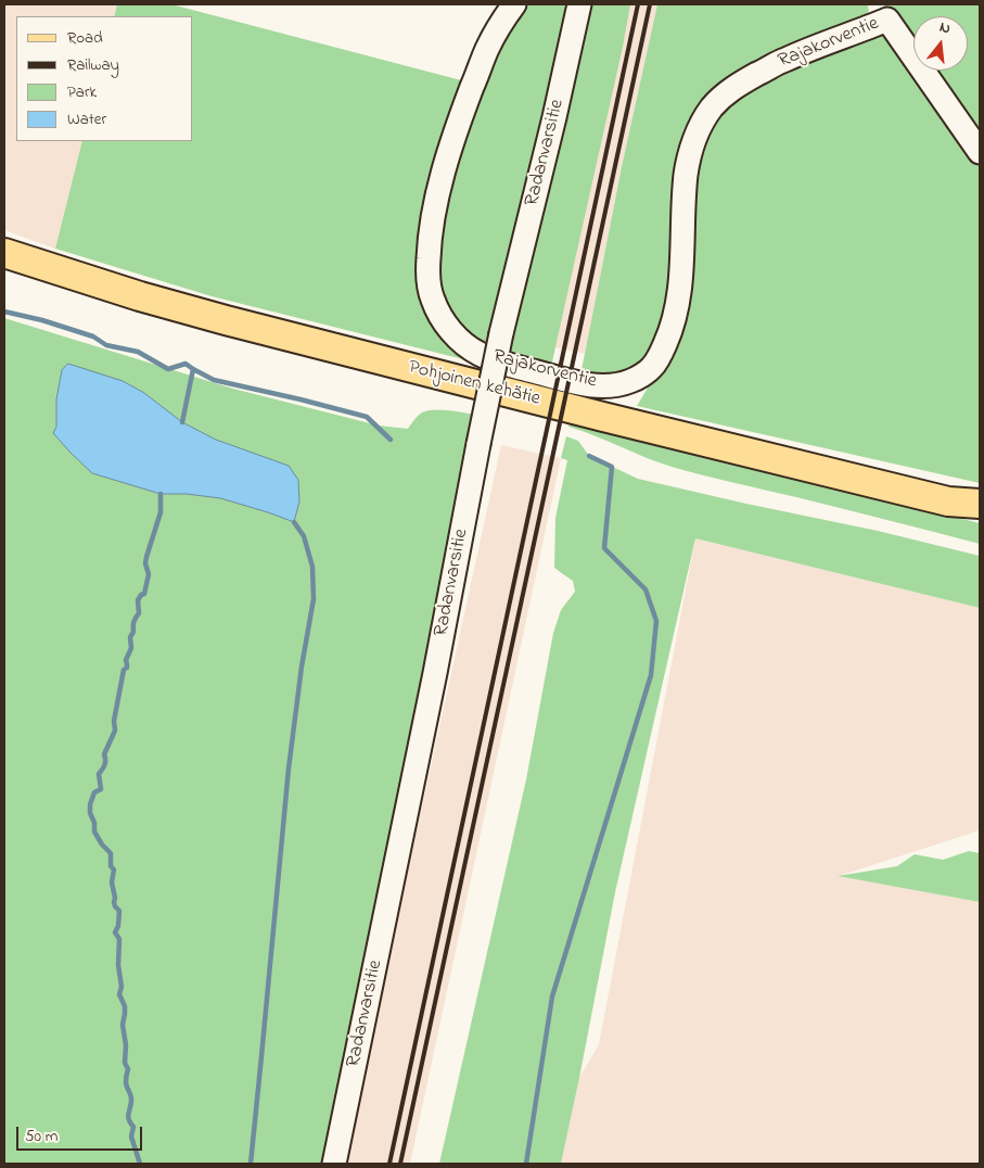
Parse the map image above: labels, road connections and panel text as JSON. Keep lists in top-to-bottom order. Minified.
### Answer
{"streets":{"main road":["Pohjoinen kehätie"],"street":["Rajakorventie","Radanvarsitie"]},"legend":["Road","Railway","Park","Water"],"scale_bar":"50 m","north":"top"}
